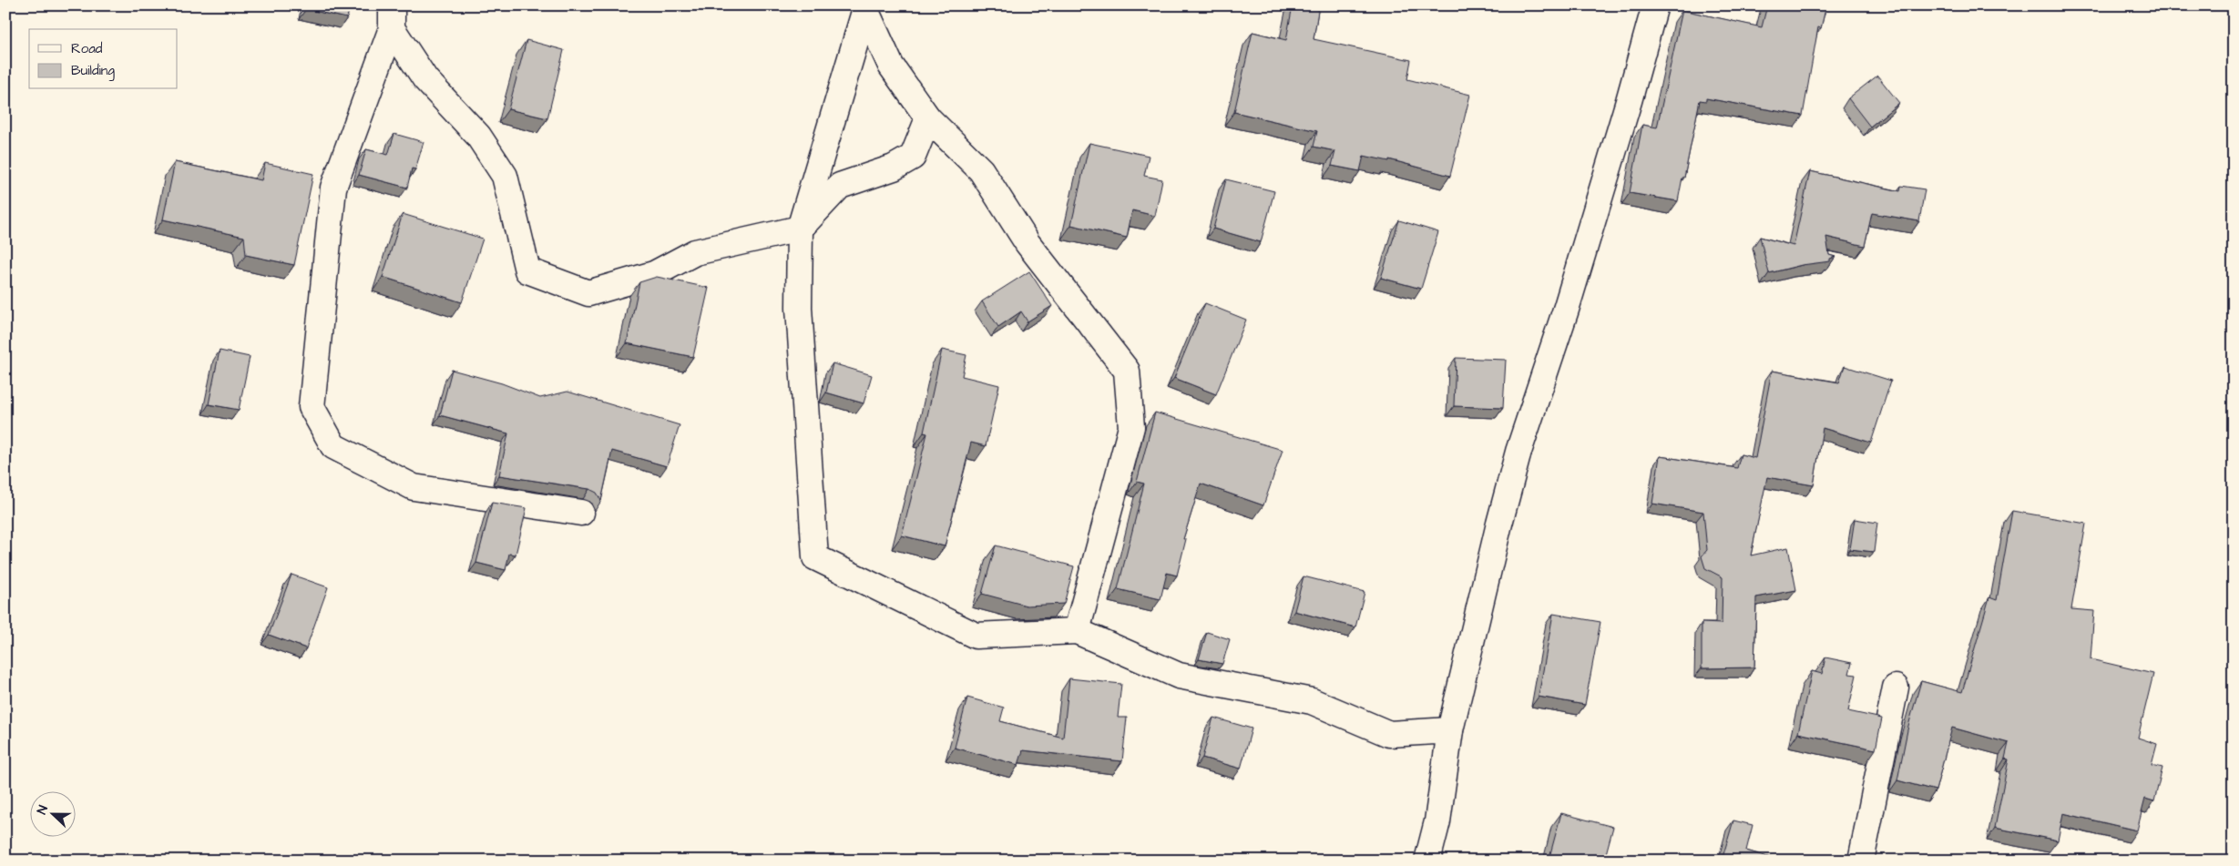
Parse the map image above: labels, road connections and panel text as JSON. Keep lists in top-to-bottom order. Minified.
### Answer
{"legend":["Road","Building"],"north":"left"}
